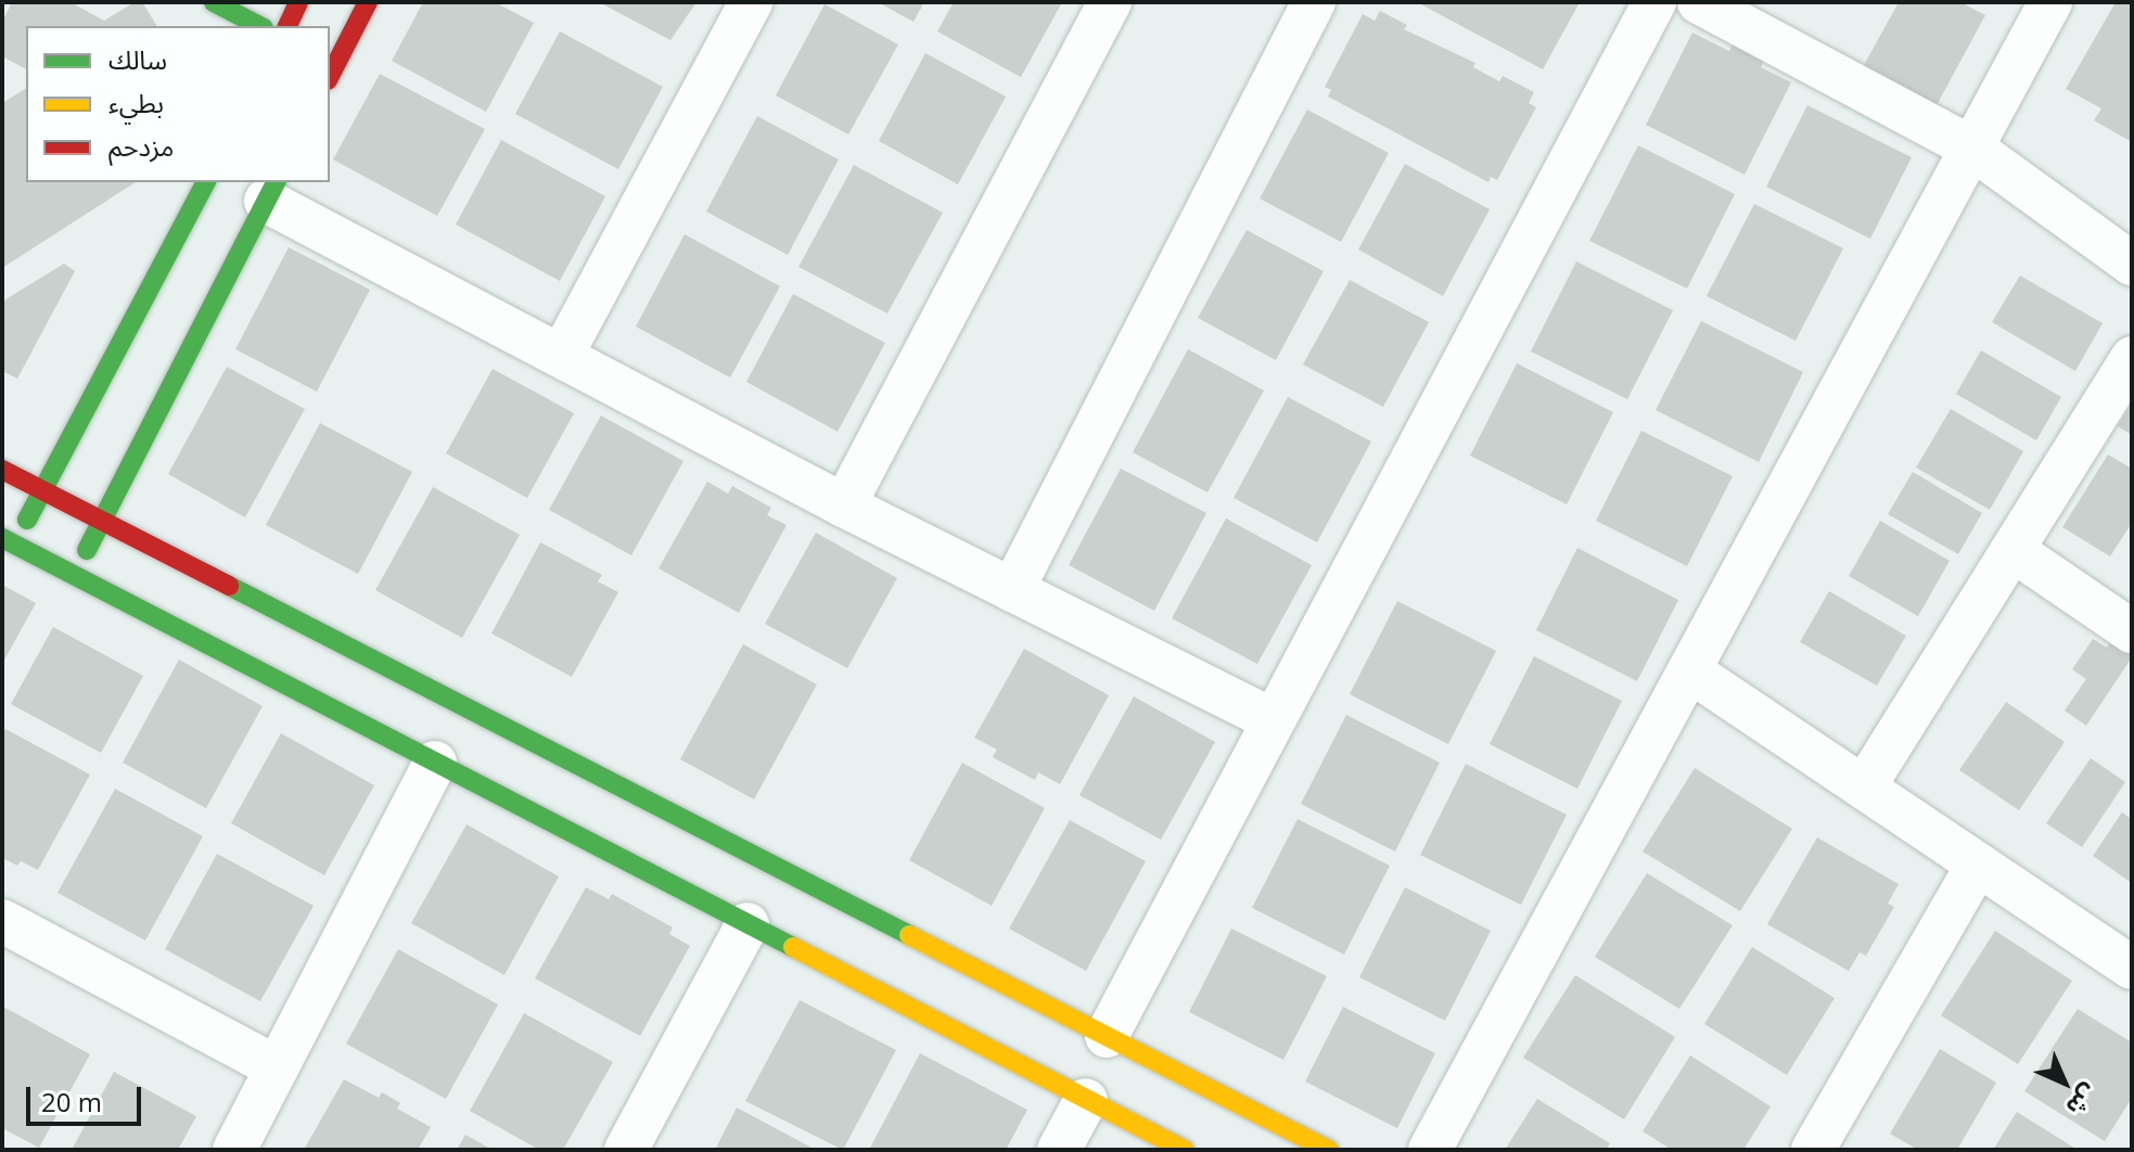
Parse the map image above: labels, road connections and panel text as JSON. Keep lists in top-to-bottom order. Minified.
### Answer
{"legend":["سالك","بطيء","مزدحم"],"scale_bar":"20 m","north":"bottom right"}
